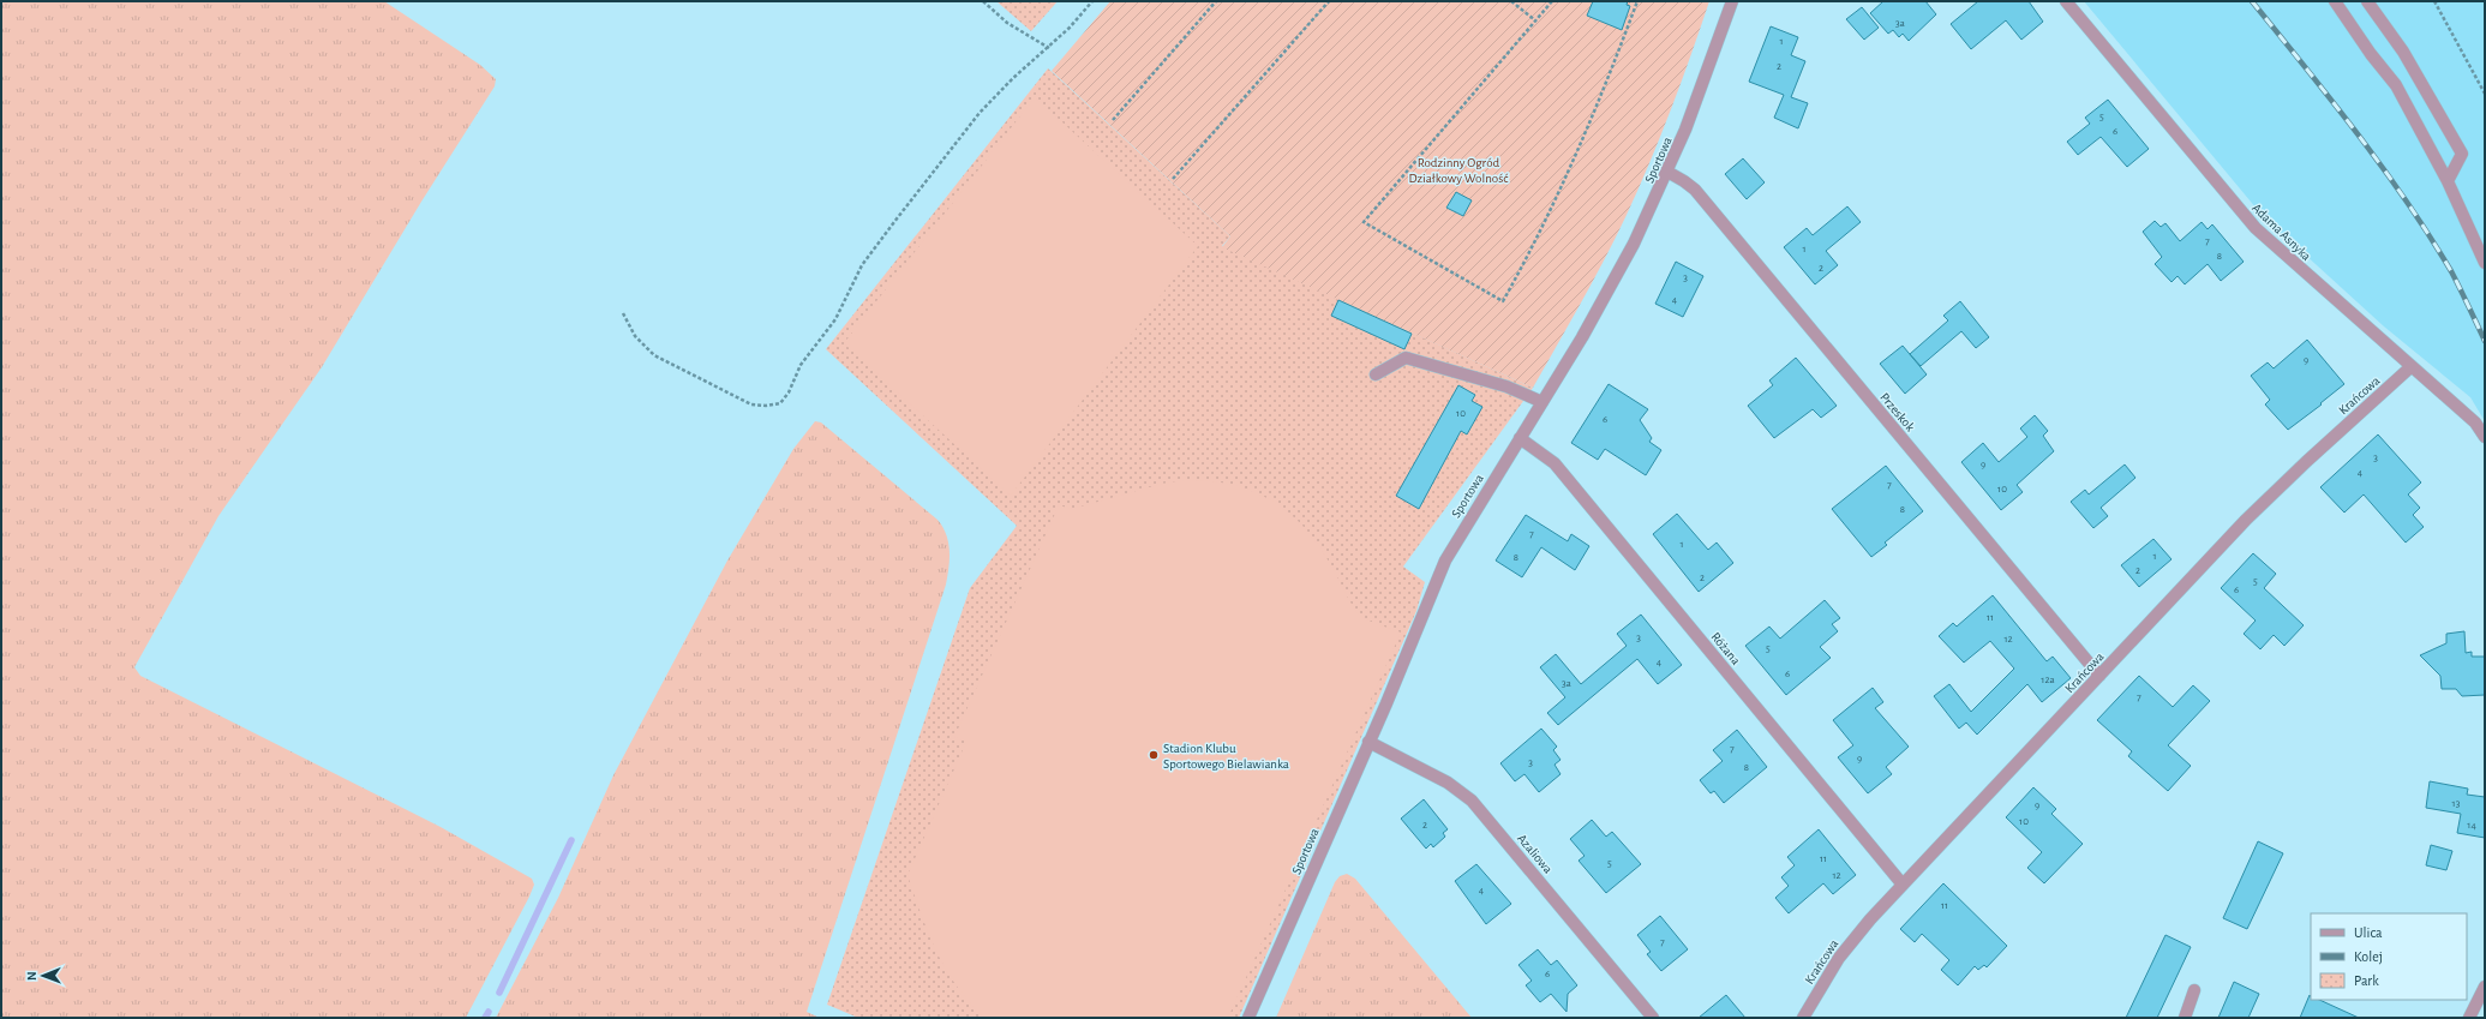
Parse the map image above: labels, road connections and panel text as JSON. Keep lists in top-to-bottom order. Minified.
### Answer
{"streets":{"street":["Sportowa","Adama Asnyka","Krańcowa","Przeskok","Różana","Azaliowa"]},"crossings":[["Sportowa","Przeskok"],["Sportowa","Różana"],["Sportowa","Azaliowa"],["Adama Asnyka","Krańcowa"],["Krańcowa","Przeskok"],["Krańcowa","Różana"]],"parks":["Rodzinny Ogród Działkowy Wolność"],"places":["Stadion Klubu Sportowego Bielawianka"],"house_numbers":["3a","1","2","5","6","7","1","8","2","3","4","9","10","6","3","9","4","7","10","8","7","1","1","8","2","2","5","6","11","3","12","5","4","6","12a","3a","7","7","9","3","8","13","9","10","2","14","11","5","12","4","11","7","6"],"legend":["Ulica","Kolej","Park"],"north":"left"}
